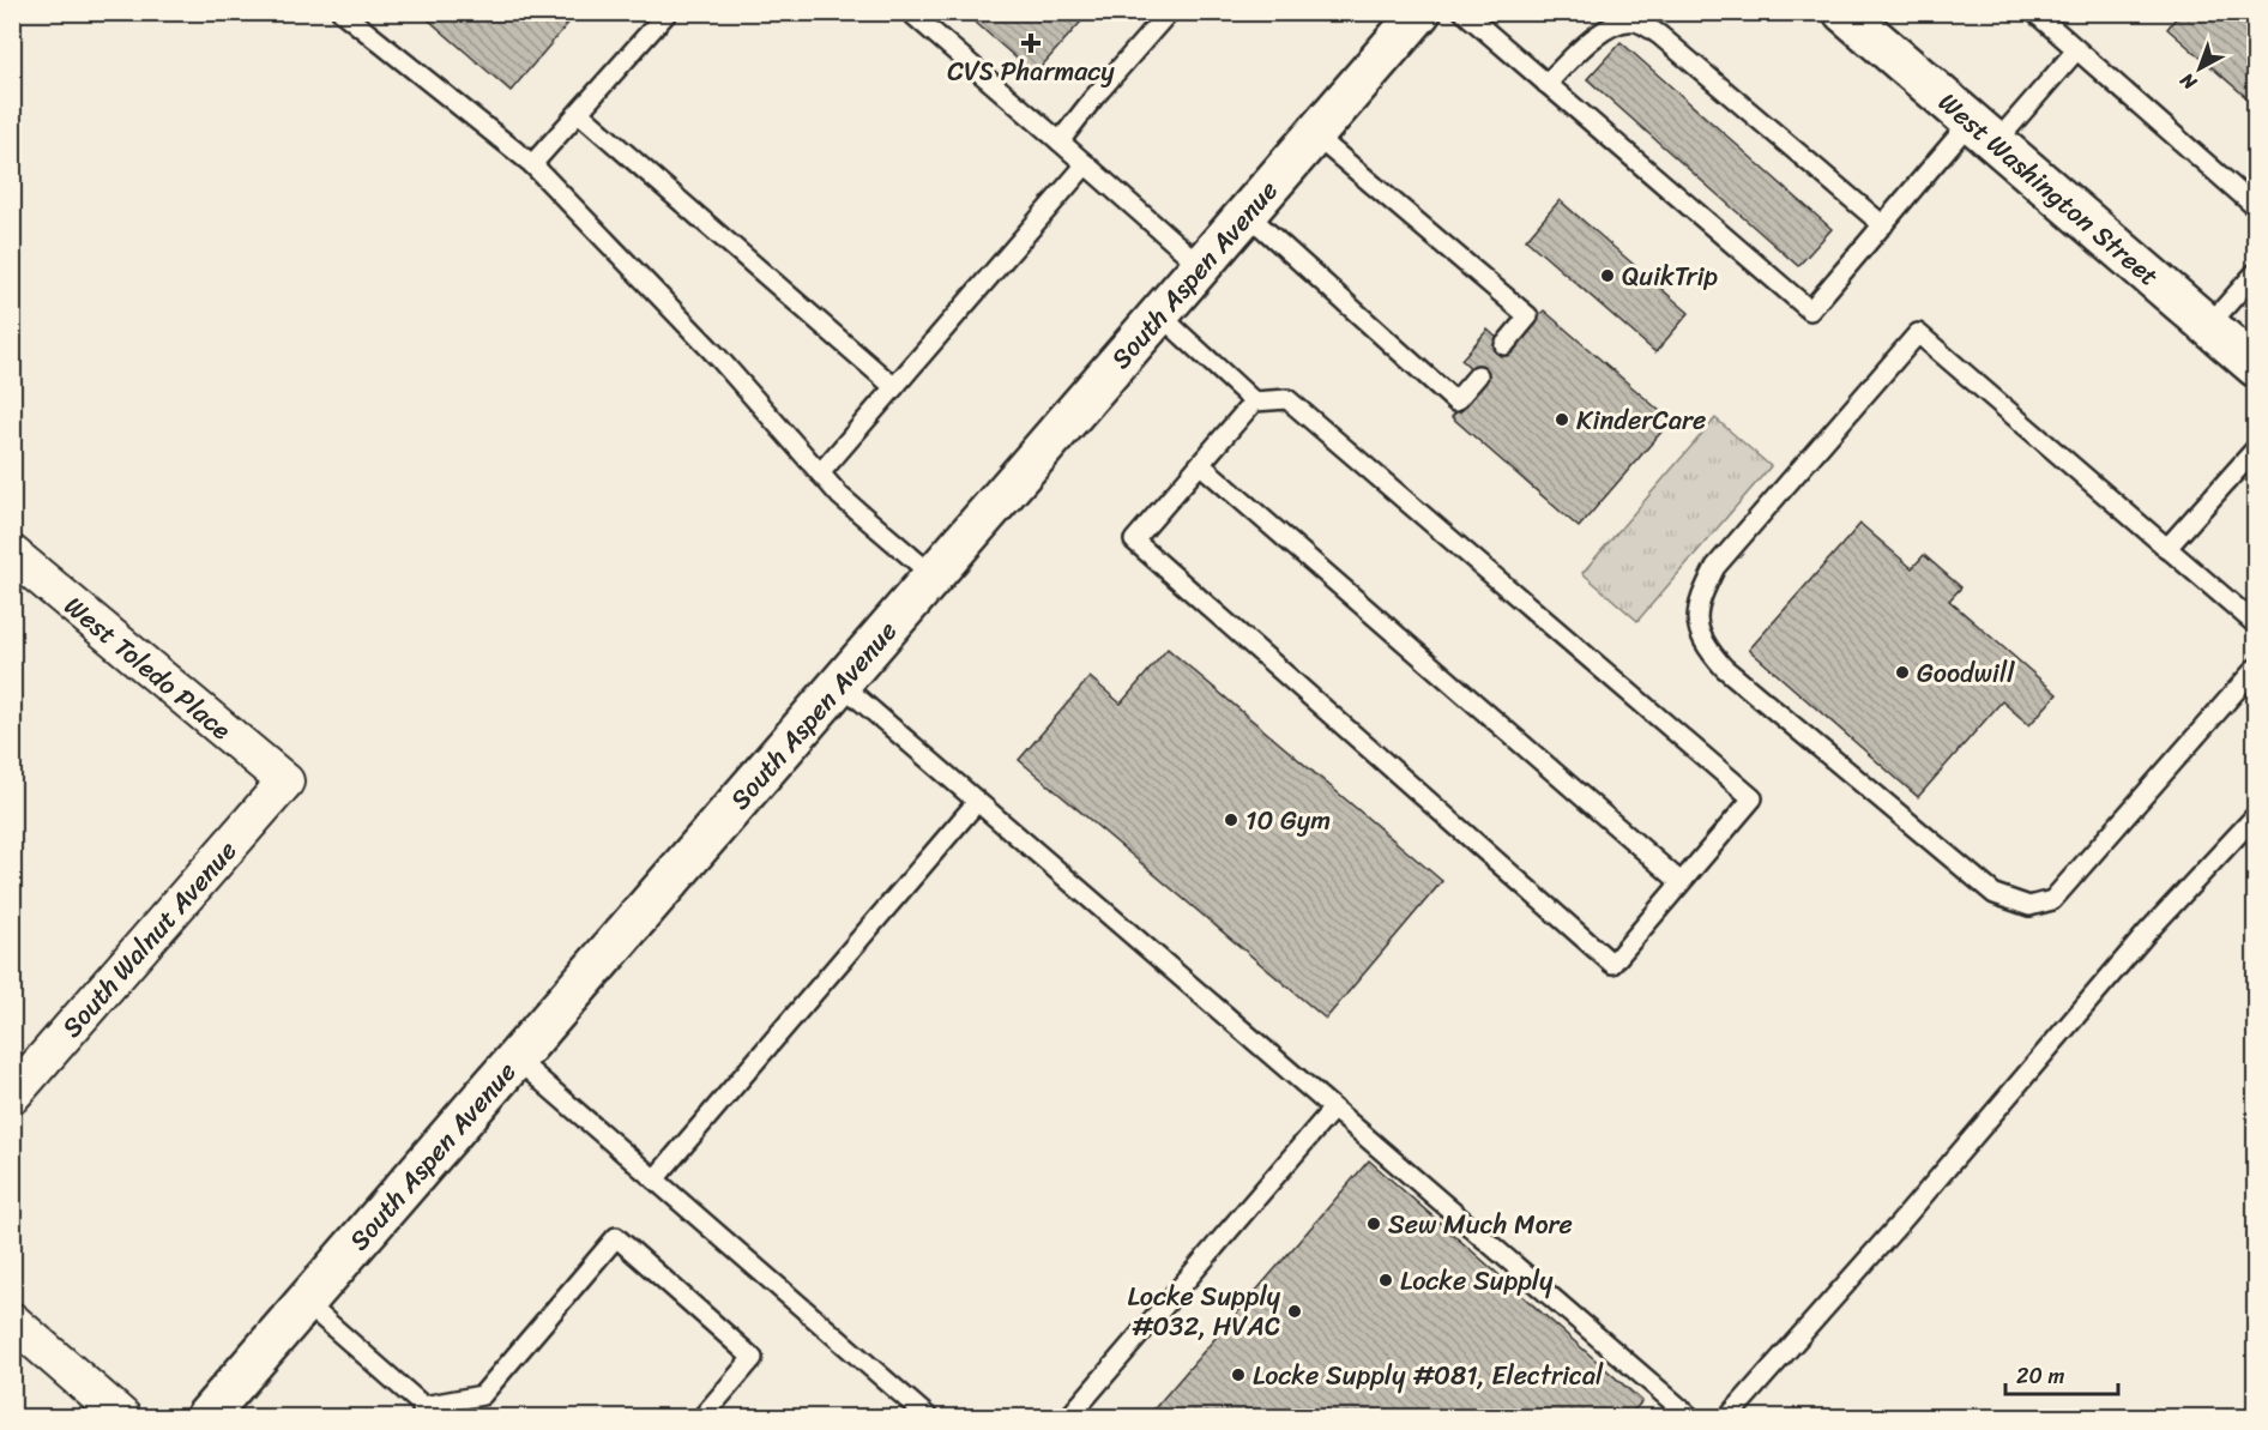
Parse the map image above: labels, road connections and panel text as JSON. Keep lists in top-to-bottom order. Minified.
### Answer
{"streets":{"main road":["West Washington Street","South Aspen Avenue"],"street":["West Toledo Place","South Walnut Avenue"]},"crossings":[["West Toledo Place","South Walnut Avenue"]],"places":{"health":["CVS Pharmacy"],"other":["QuikTrip","KinderCare","Goodwill","10 Gym","Sew Much More","Locke Supply","Locke Supply #032, HVAC","Locke Supply #081, Electrical"]},"scale_bar":"20 m","north":"bottom left"}
